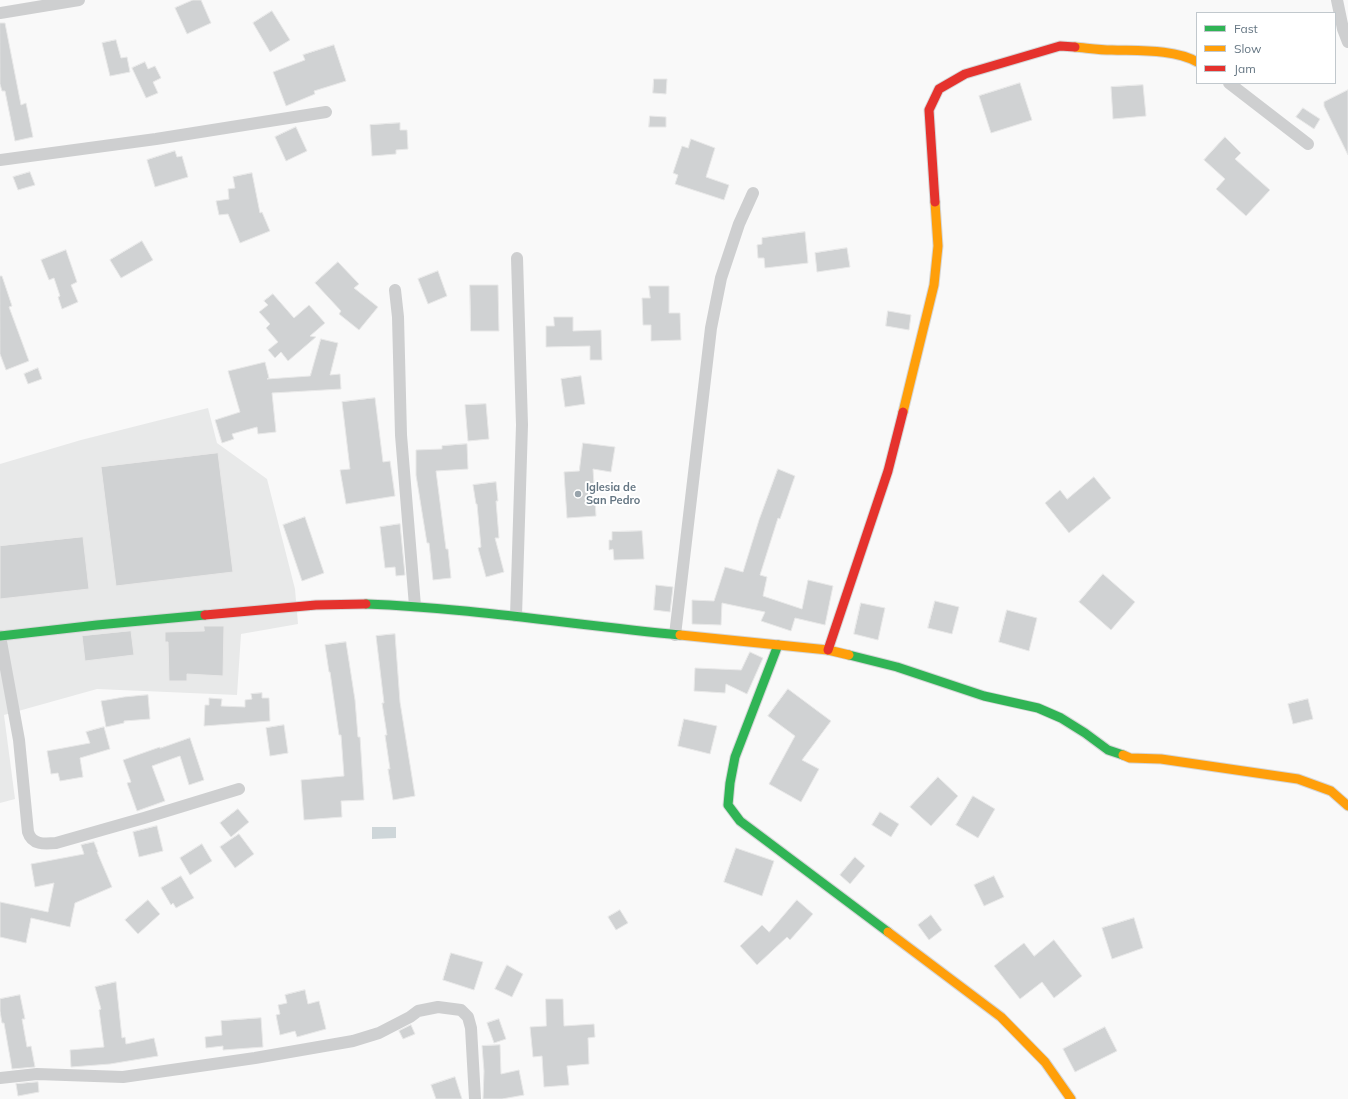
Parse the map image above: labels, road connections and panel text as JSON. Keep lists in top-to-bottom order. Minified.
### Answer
{"places":["Iglesia de San Pedro"],"legend":["Fast","Slow","Jam"]}
